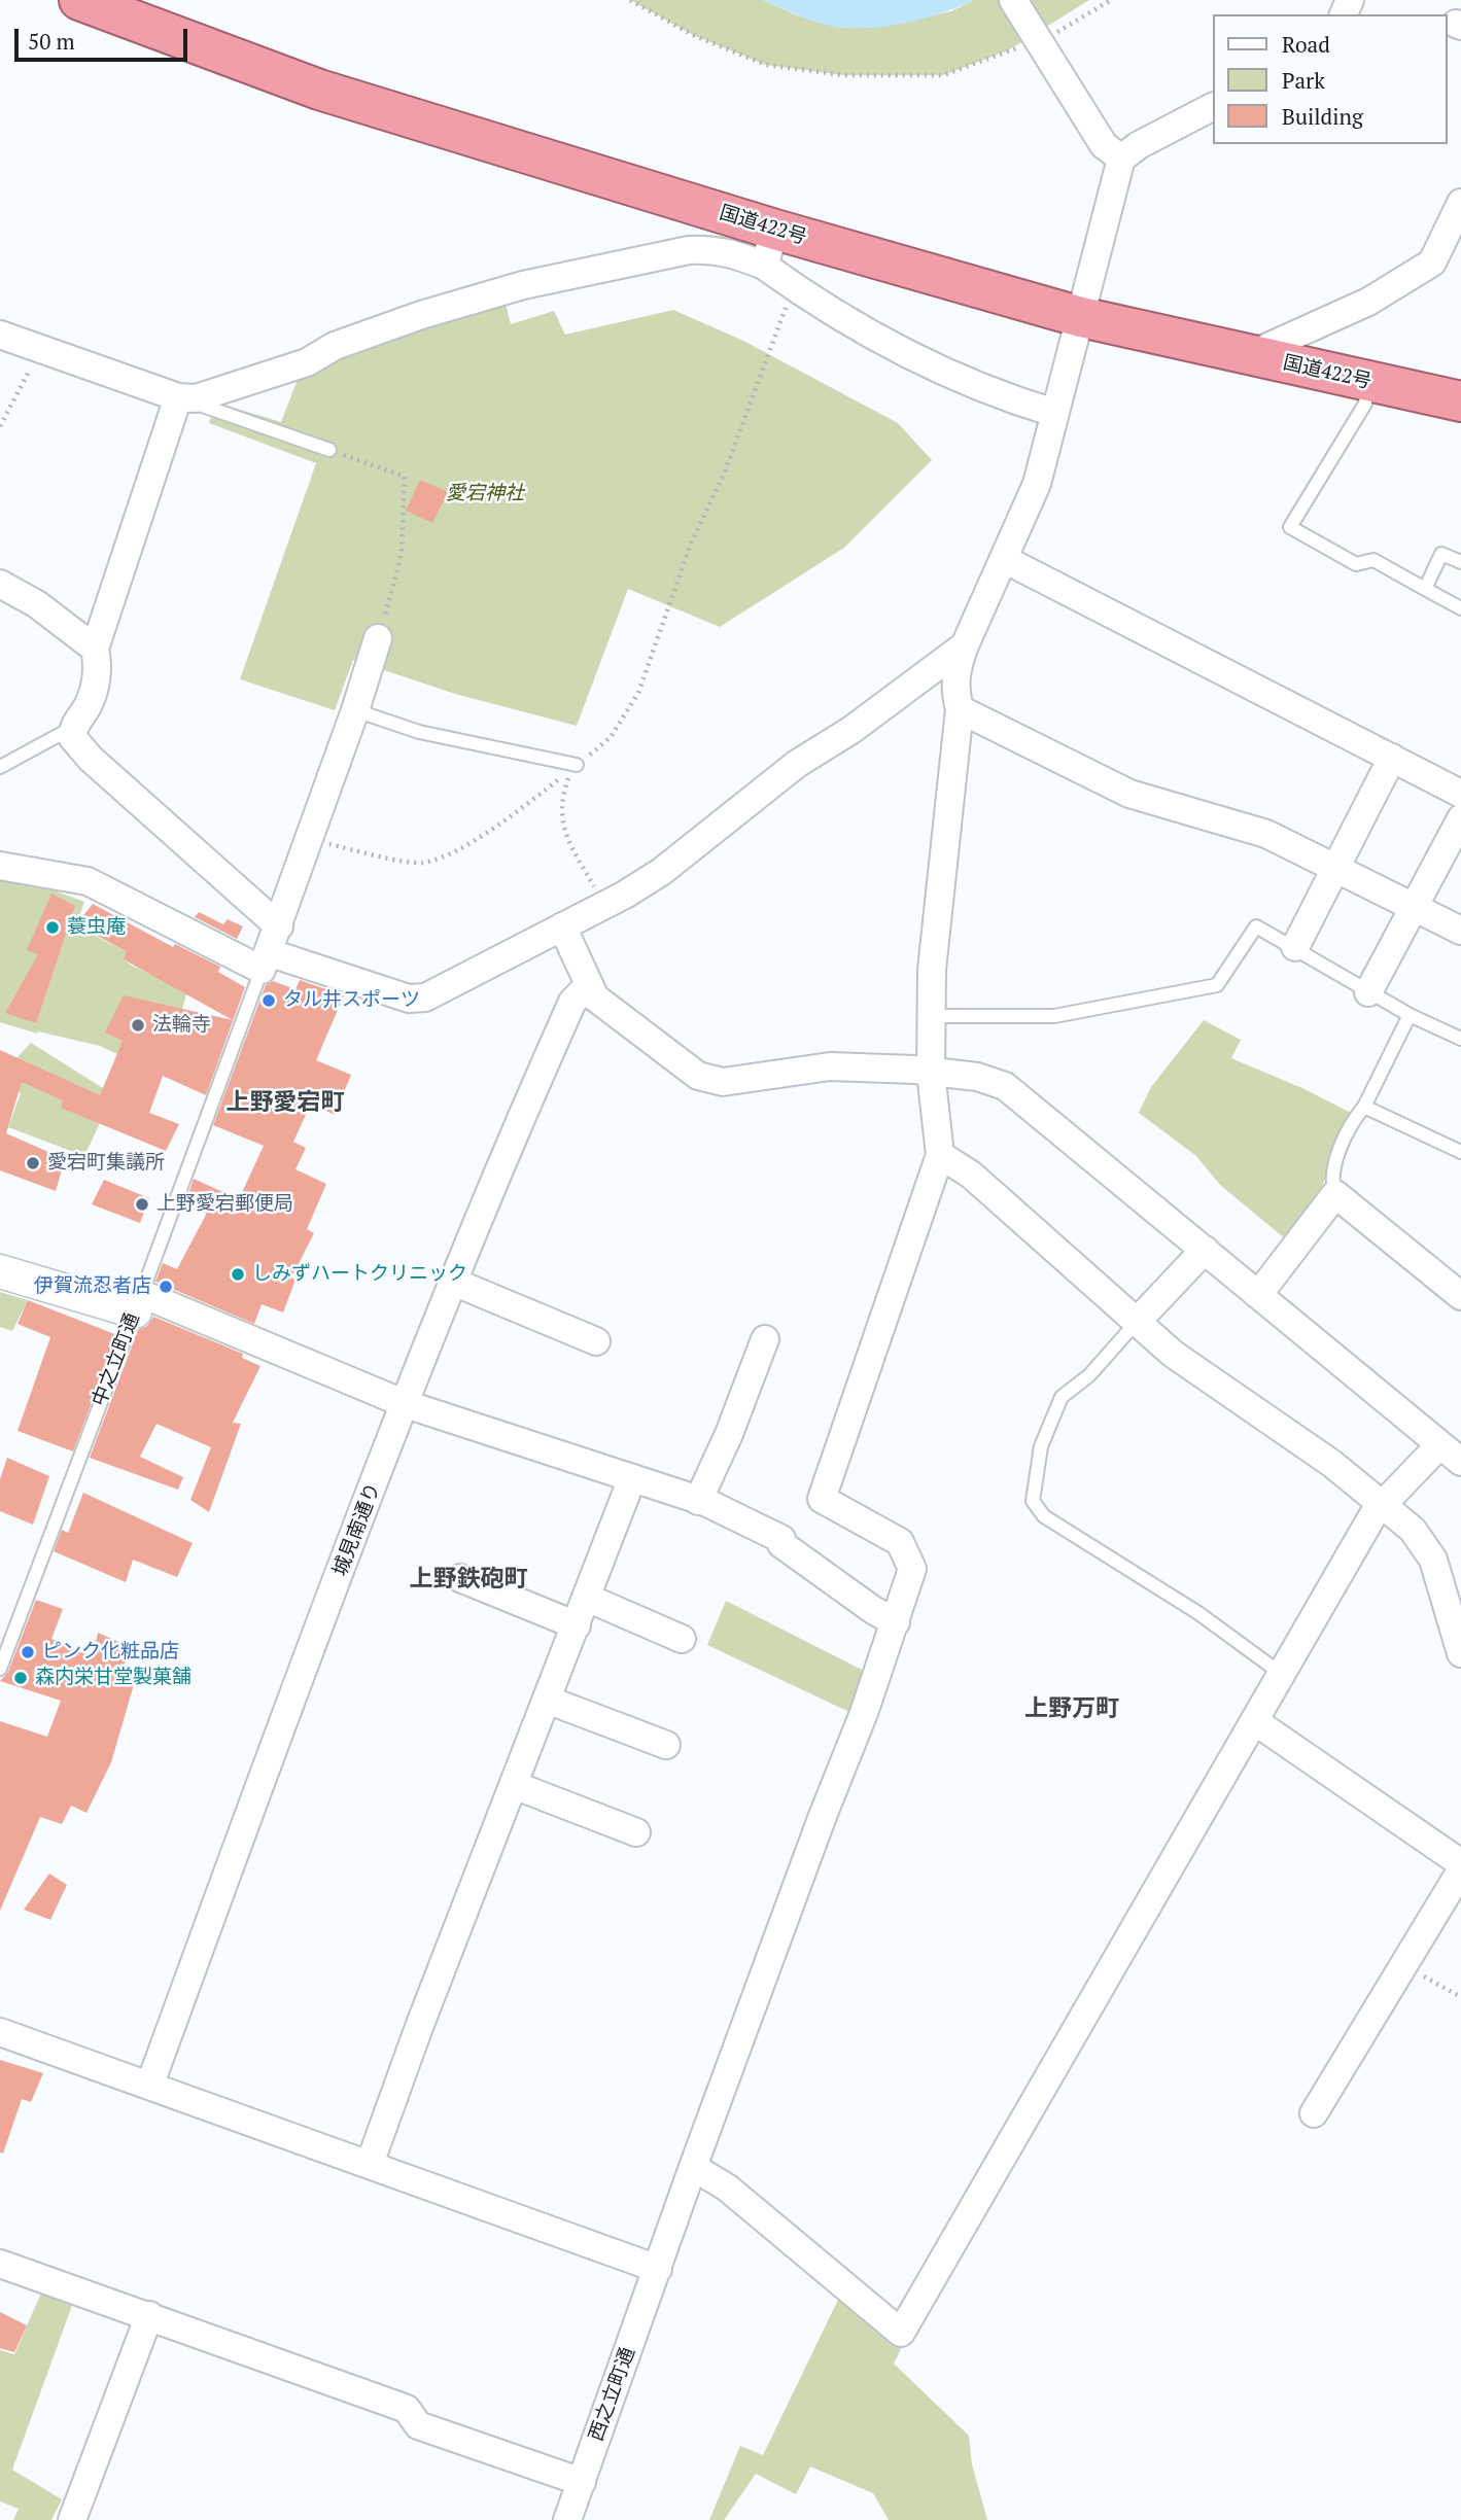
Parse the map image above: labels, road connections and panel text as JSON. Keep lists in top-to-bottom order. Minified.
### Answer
{"streets":{"highway":["国道422号"],"street":["城見南通り","西之立町通"],"lane":["中之立町通"]},"districts":["上野愛宕町","上野鉄砲町","上野万町"],"parks":["愛宕神社"],"places":["蓑虫庵","タル井スポーツ","法輪寺","愛宕町集議所","上野愛宕郵便局","しみずハートクリニック","伊賀流忍者店","ピンク化粧品店","森内栄甘堂製菓舗"],"legend":["Road","Park","Building"],"scale_bar":"50 m"}
